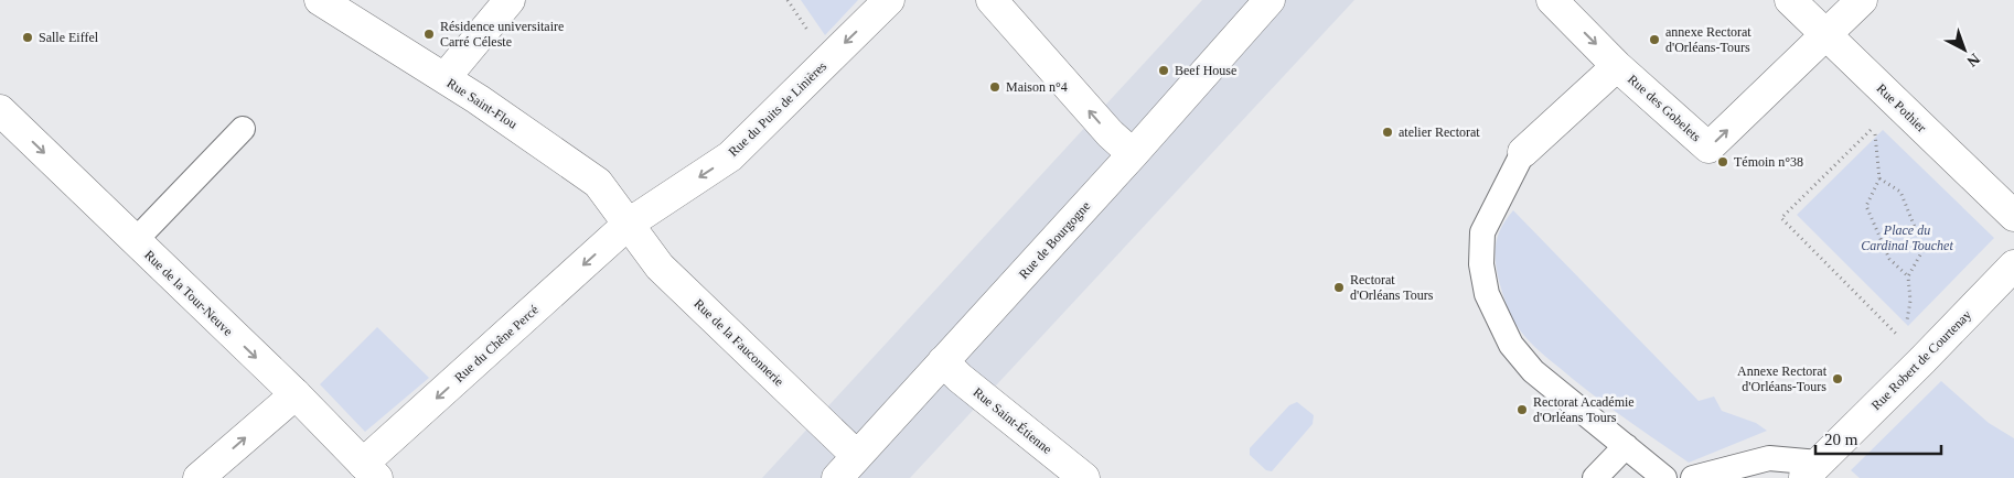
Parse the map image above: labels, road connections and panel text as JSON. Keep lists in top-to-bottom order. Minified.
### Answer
{"streets":{"street":["Rue Saint-Flou","Rue des Gobelets","Rue Pothier","Rue du Puits de Linières","Rue de Bourgogne","Rue de la Tour-Neuve","Rue de la Fauconnerie","Rue du Chêne Percé","Rue Robert de Courtenay","Rue Saint-Étienne"]},"crossings":[["Rue Saint-Flou","Rue du Puits de Linières"],["Rue Saint-Flou","Rue de la Fauconnerie"],["Rue Saint-Flou","Rue du Chêne Percé"],["Rue des Gobelets","Rue Pothier"],["Rue du Puits de Linières","Rue de la Fauconnerie"],["Rue du Puits de Linières","Rue du Chêne Percé"],["Rue de Bourgogne","Rue de la Fauconnerie"],["Rue de Bourgogne","Rue Saint-Étienne"],["Rue de la Tour-Neuve","Rue du Chêne Percé"],["Rue de la Fauconnerie","Rue du Chêne Percé"]],"one_way":["Rue du Puits de Linières","Rue de la Tour-Neuve","Rue du Chêne Percé"],"parks":["Place du Cardinal Touchet"],"places":["Résidence universitaire Carré Céleste","Salle Eiffel","annexe Rectorat d'Orléans-Tours","Beef House","Maison n°4","atelier Rectorat","Témoin n°38","Rectorat d'Orléans Tours","Annexe Rectorat d'Orléans-Tours","Rectorat Académie d'Orléans Tours"],"scale_bar":"20 m","north":"bottom right"}
